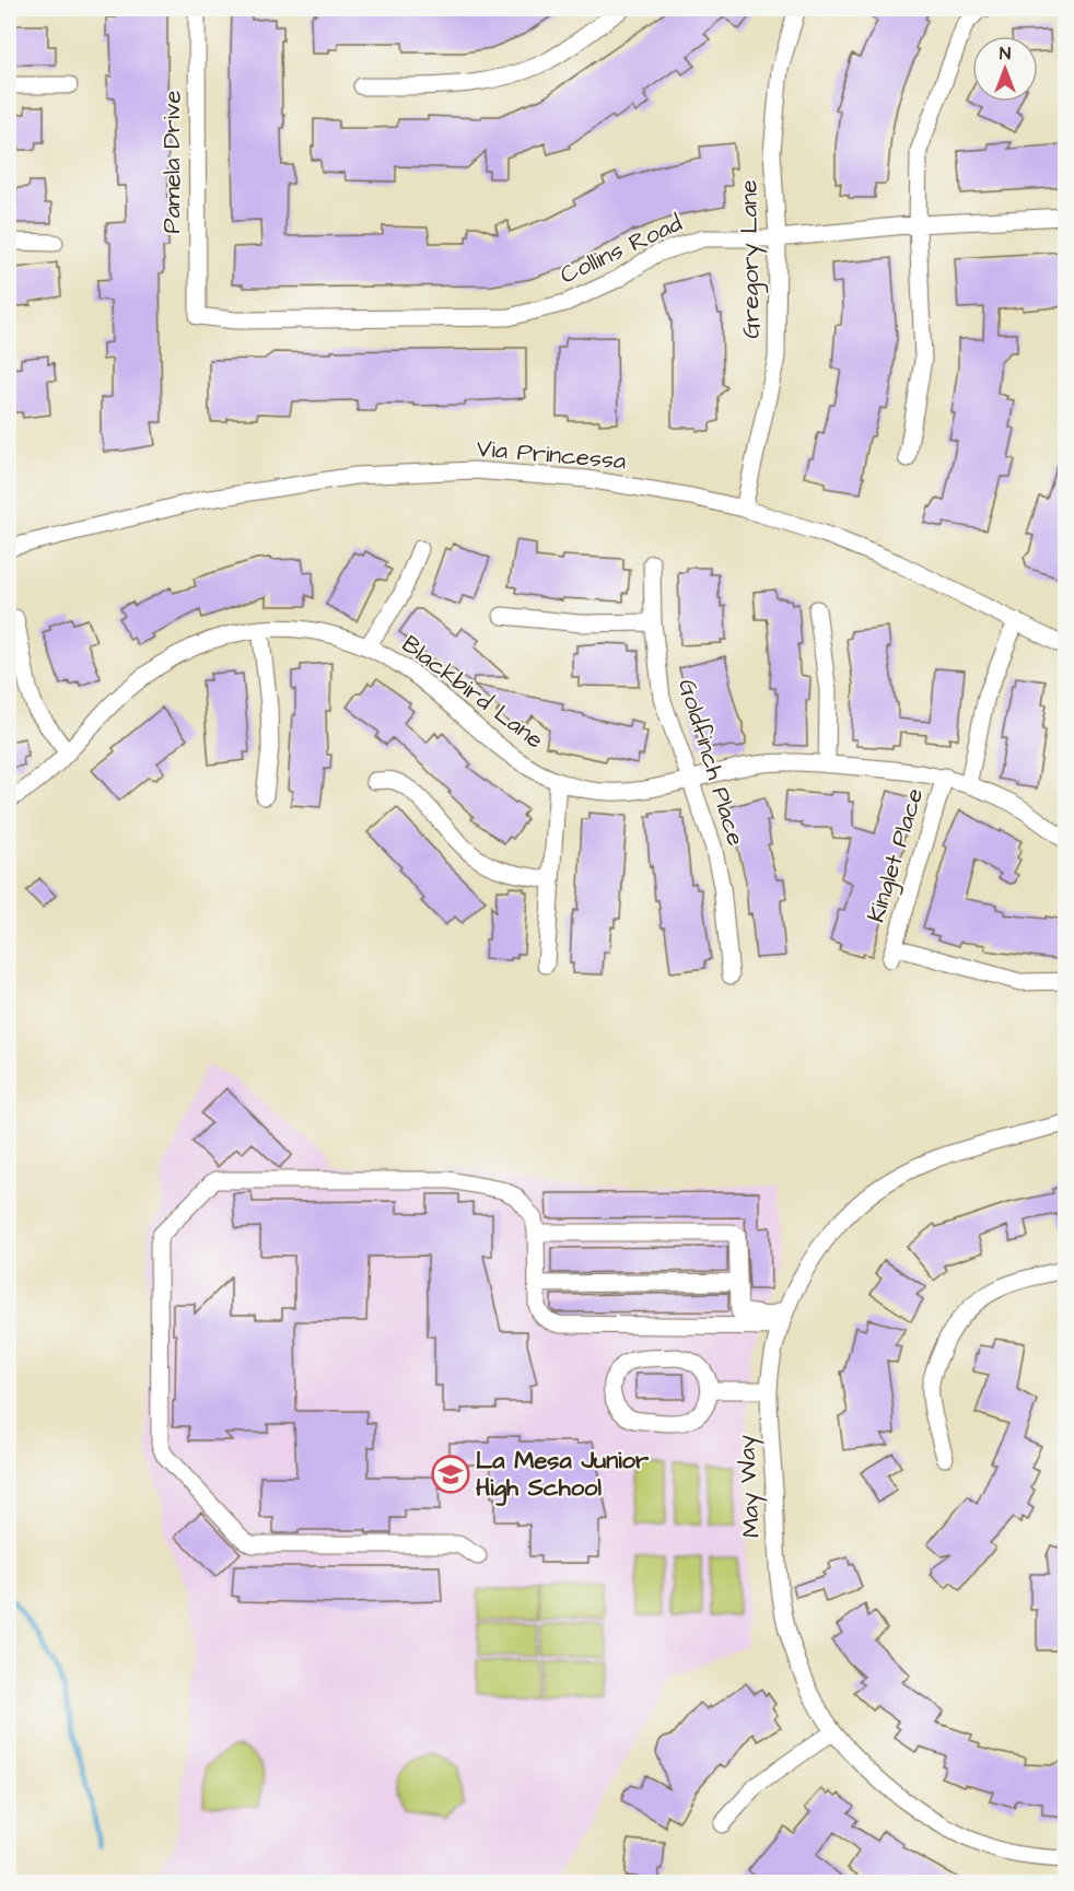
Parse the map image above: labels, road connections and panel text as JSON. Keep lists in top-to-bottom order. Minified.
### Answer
{"streets":{"street":["Pamela Drive","Collins Road","Gregory Lane","Via Princessa","Blackbird Lane","Goldfinch Place","Kinglet Place","May Way"]},"crossings":[["Pamela Drive","Collins Road"],["Collins Road","Gregory Lane"],["Gregory Lane","Via Princessa"],["Blackbird Lane","Goldfinch Place"],["Blackbird Lane","Kinglet Place"]],"places":{"school or university":["La Mesa Junior High School"]},"north":"top"}
